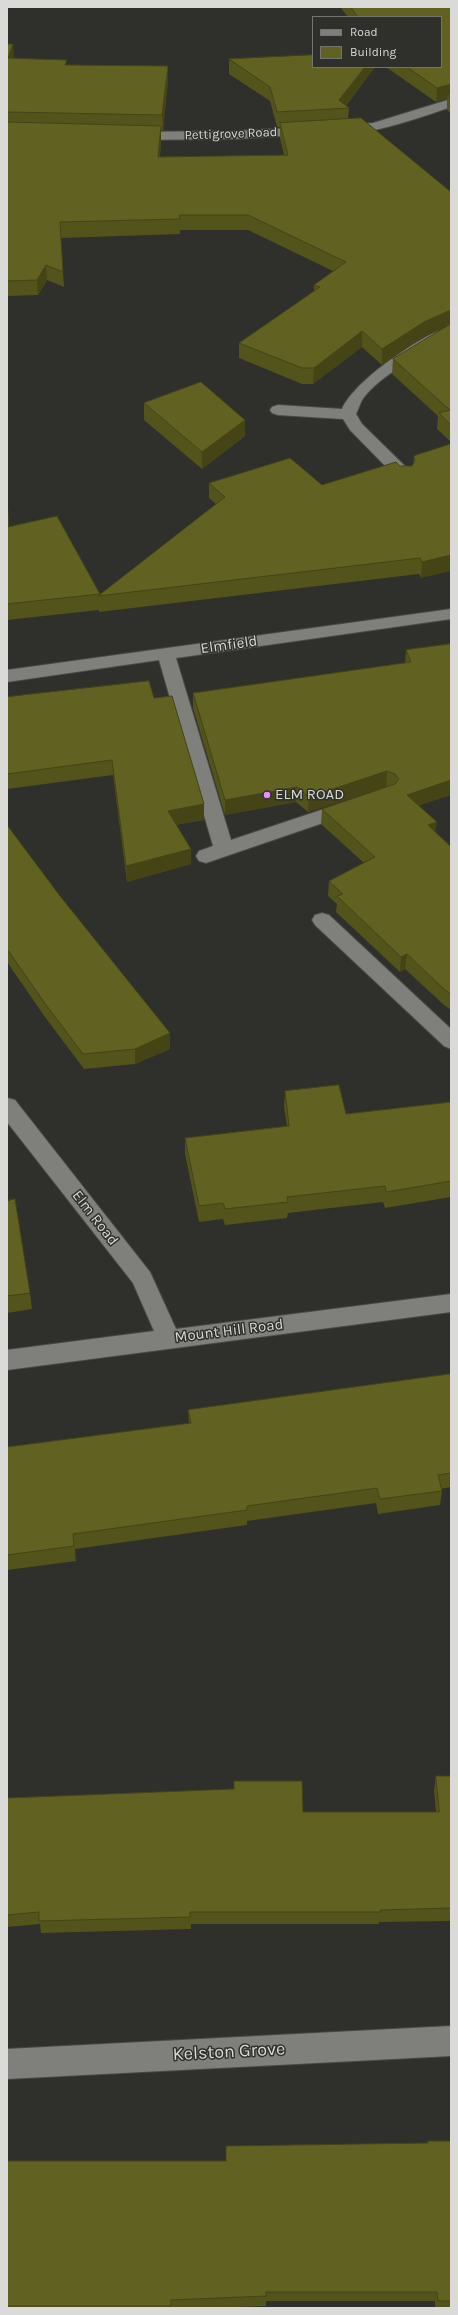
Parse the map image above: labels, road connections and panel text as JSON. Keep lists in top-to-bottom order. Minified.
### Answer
{"streets":{"street":["Pettigrove Road","Elmfield","Elm Road","Mount Hill Road","Kelston Grove"]},"crossings":[["Elm Road","Mount Hill Road"]],"places":["ELM ROAD"],"legend":["Road","Building"]}
